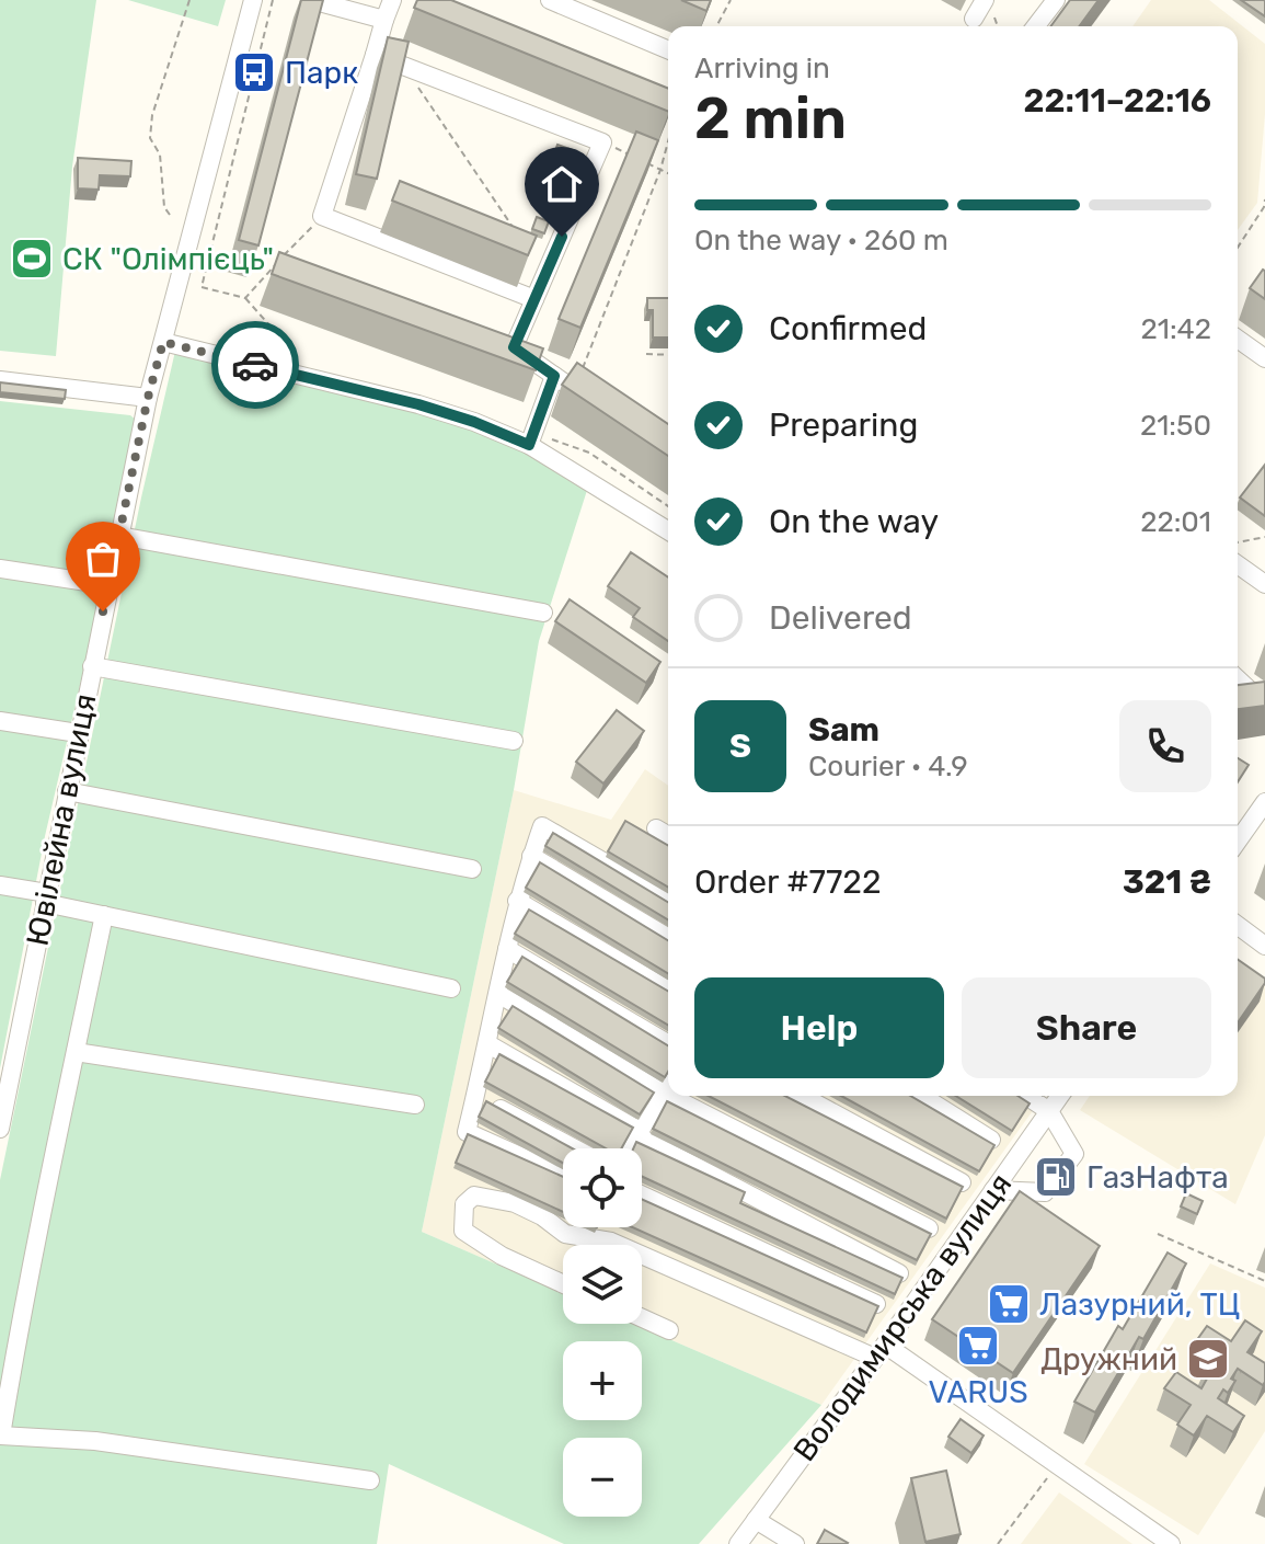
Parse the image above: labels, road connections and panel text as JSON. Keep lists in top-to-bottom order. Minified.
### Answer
{"streets":{"street":["Ювілейна вулиця","Володимирська вулиця"]},"places":{"bus stop":["Парк"],"sports":["СК \"Олімпієць\""],"fuel station":["ГазНафта"],"supermarket":["Лазурний, ТЦ","VARUS"],"school or university":["Дружний"]},"page":{"heading":["2 min","Arriving in","22:11–22:16"],"panel":["Sam","Courier · 4.9","Order #7722","321 ₴"],"bar":"On the way · 260 m","list":[["Confirmed","21:42"],["Preparing","21:50"],["On the way","22:01"],"Delivered"],"round":"S","buttons":["Help","Share"],"map_buttons":["+","−"]}}
